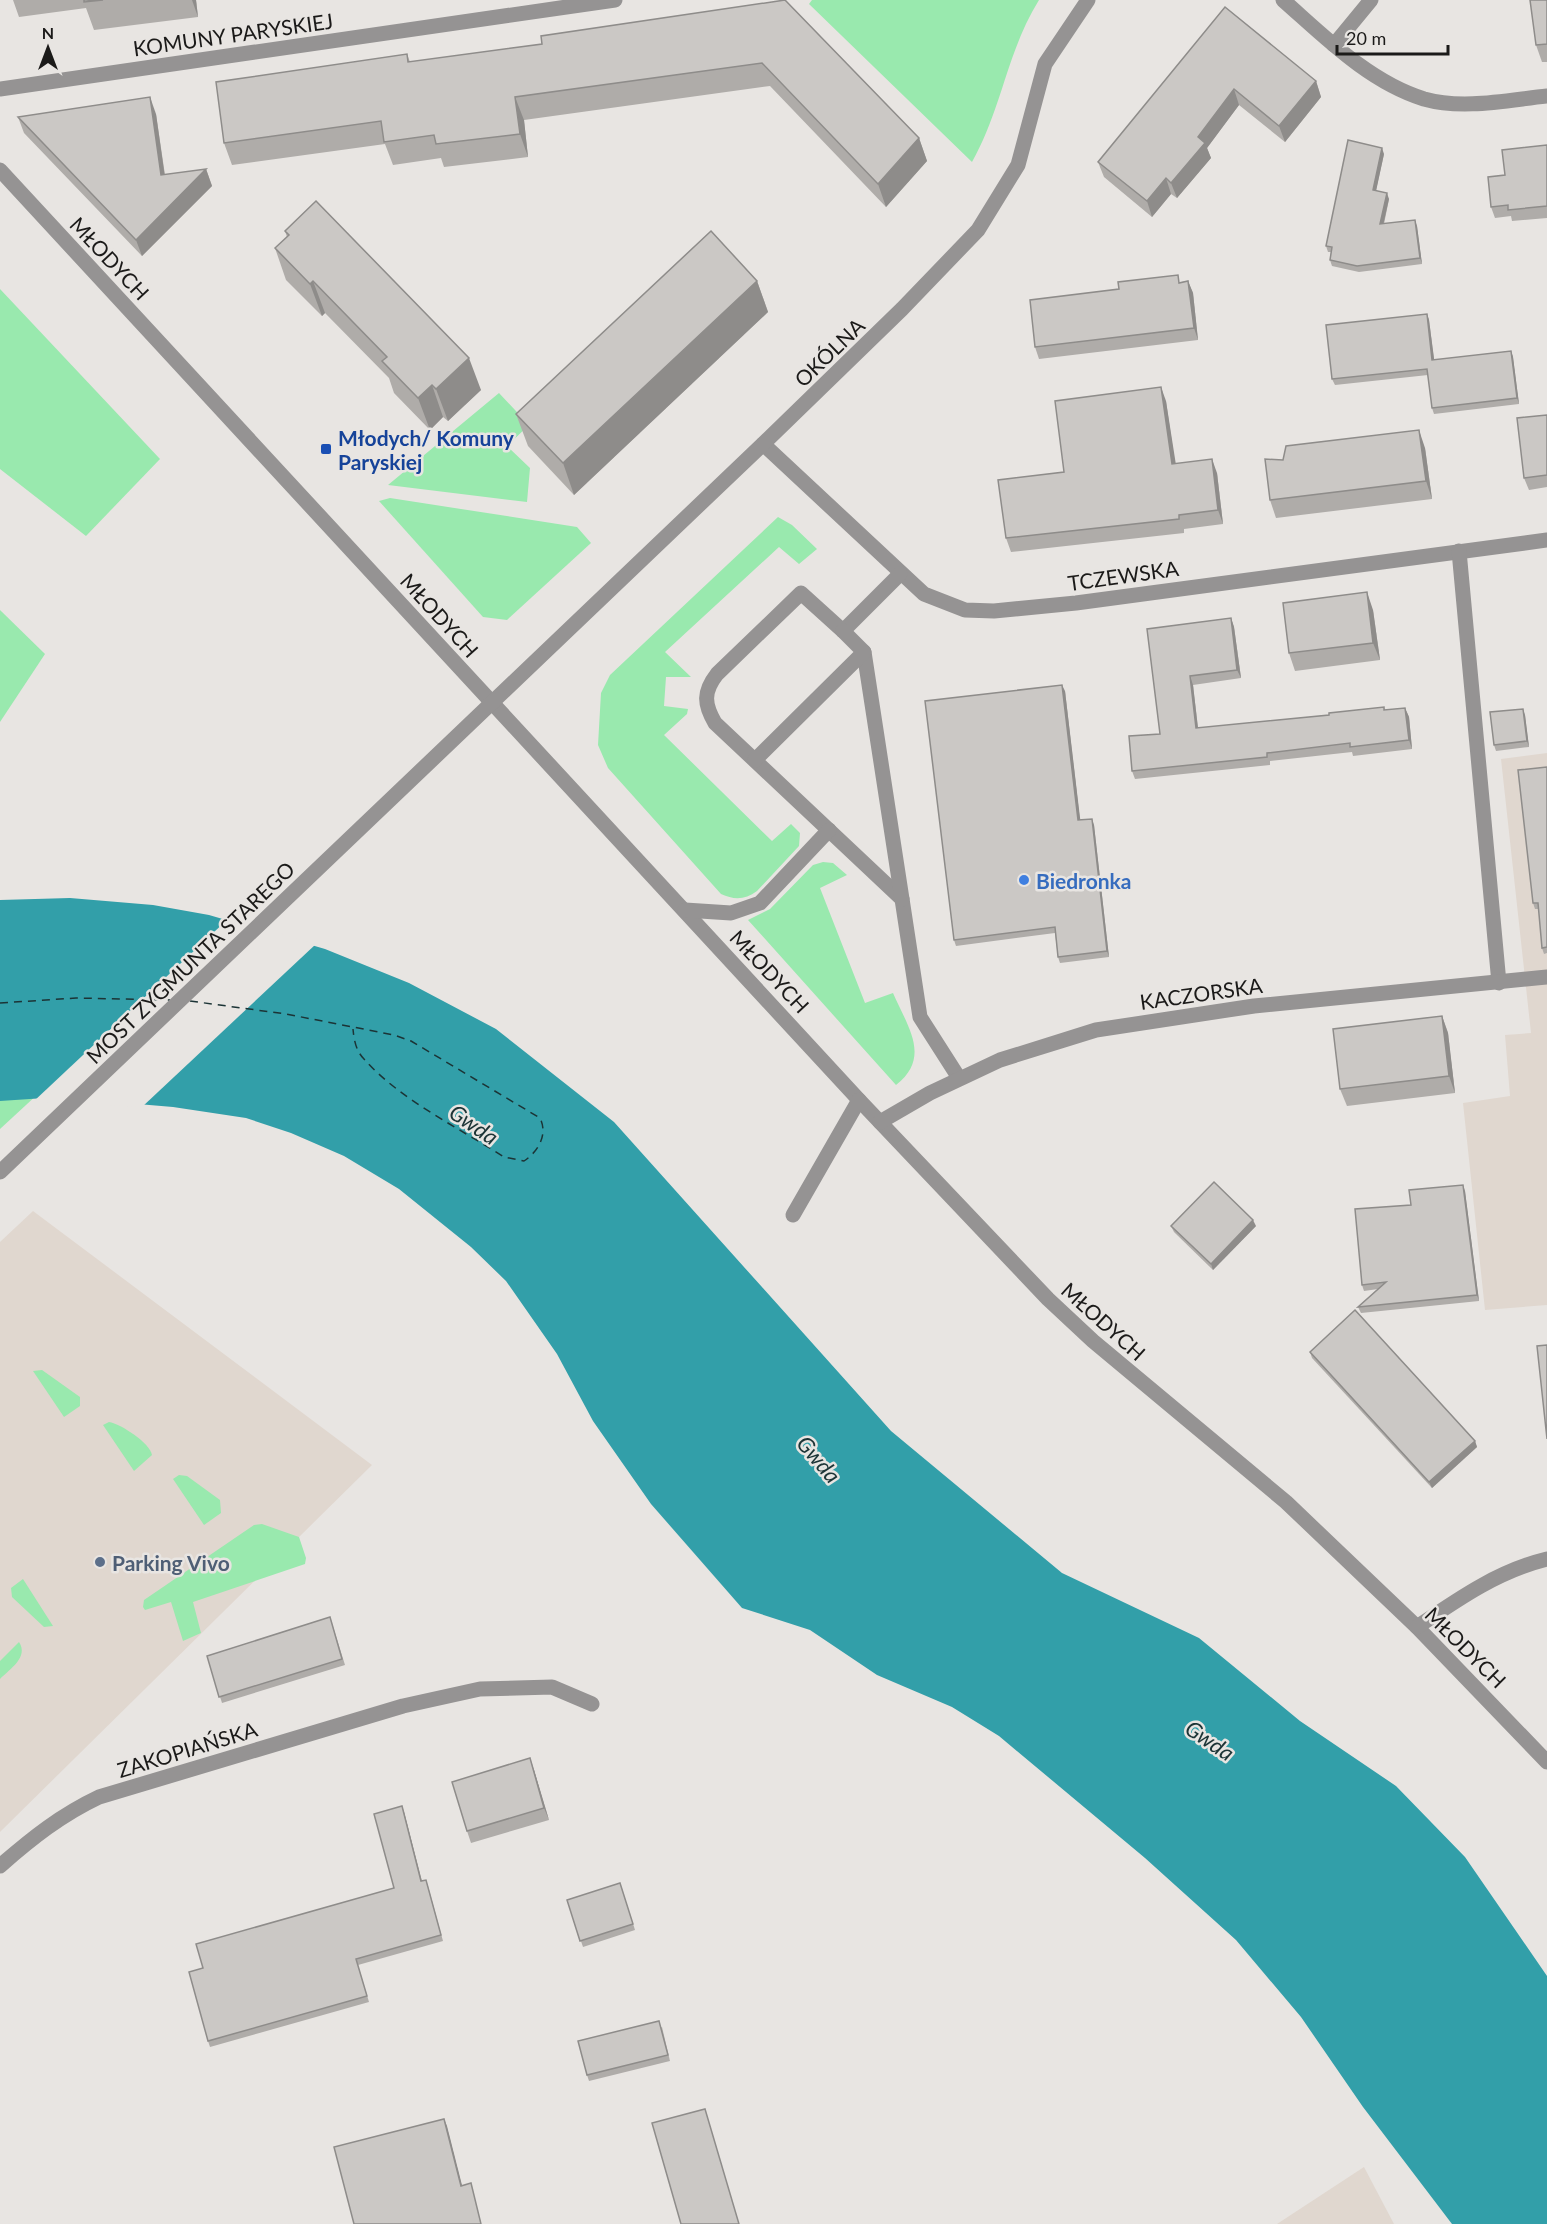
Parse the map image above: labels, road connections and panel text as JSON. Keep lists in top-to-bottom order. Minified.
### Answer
{"streets":{"street":["KOMUNY PARYSKIEJ","MŁODYCH","OKÓLNA","TCZEWSKA","MOST ZYGMUNTA STAREGO","KACZORSKA","ZAKOPIAŃSKA"]},"crossings":[["MŁODYCH","OKÓLNA"],["MŁODYCH","MOST ZYGMUNTA STAREGO"],["MŁODYCH","KACZORSKA"],["OKÓLNA","TCZEWSKA"],["OKÓLNA","MOST ZYGMUNTA STAREGO"]],"water":["Gwda"],"places":{"transit":["Młodych/ Komuny Paryskiej"],"other":["Biedronka","Parking Vivo"]},"scale_bar":"20 m","north":"top"}
